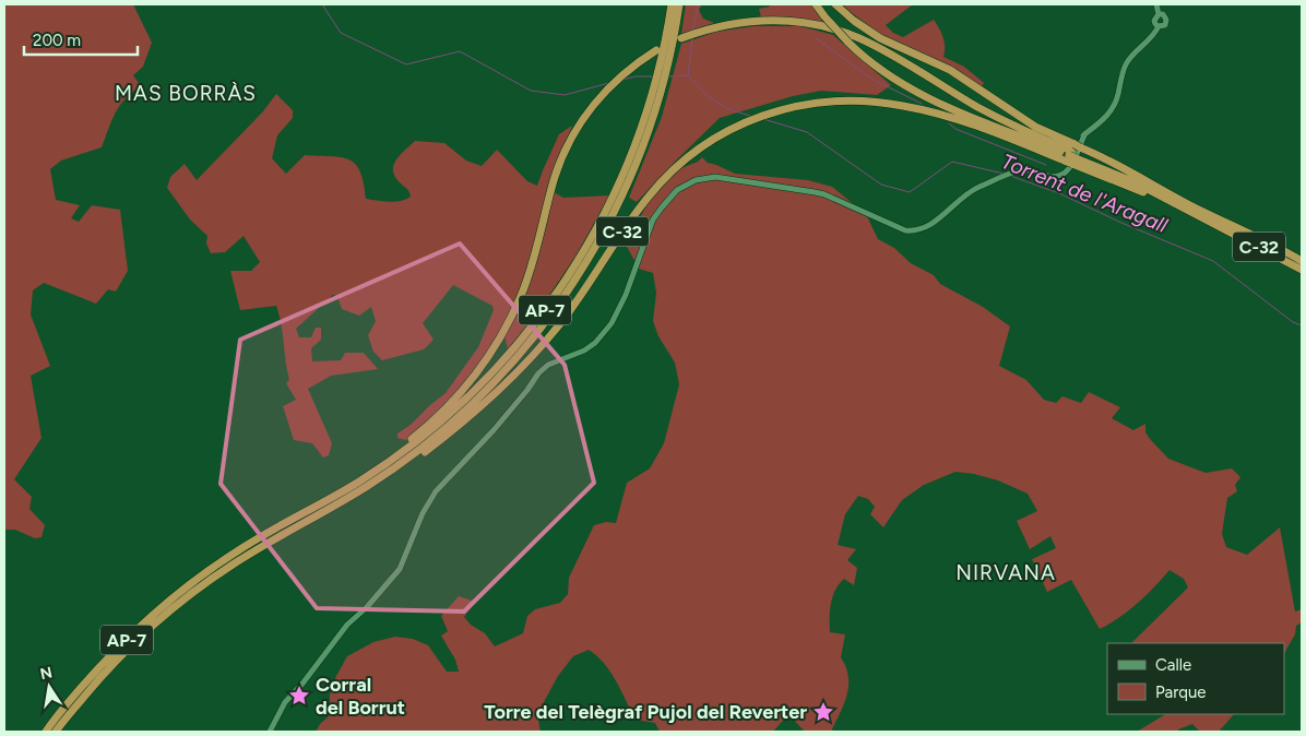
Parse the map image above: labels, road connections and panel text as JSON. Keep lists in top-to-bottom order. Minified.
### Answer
{"streets":{"highway":["C-32","AP-7"]},"crossings":[["C-32","AP-7"]],"districts":["MAS BORRÀS","NIRVANA"],"water":["Torrent de l'Aragall"],"places":{"place":["Corral del Borrut","Torre del Telègraf Pujol del Reverter"]},"legend":["Calle","Parque"],"scale_bar":"200 m","north":"top"}
